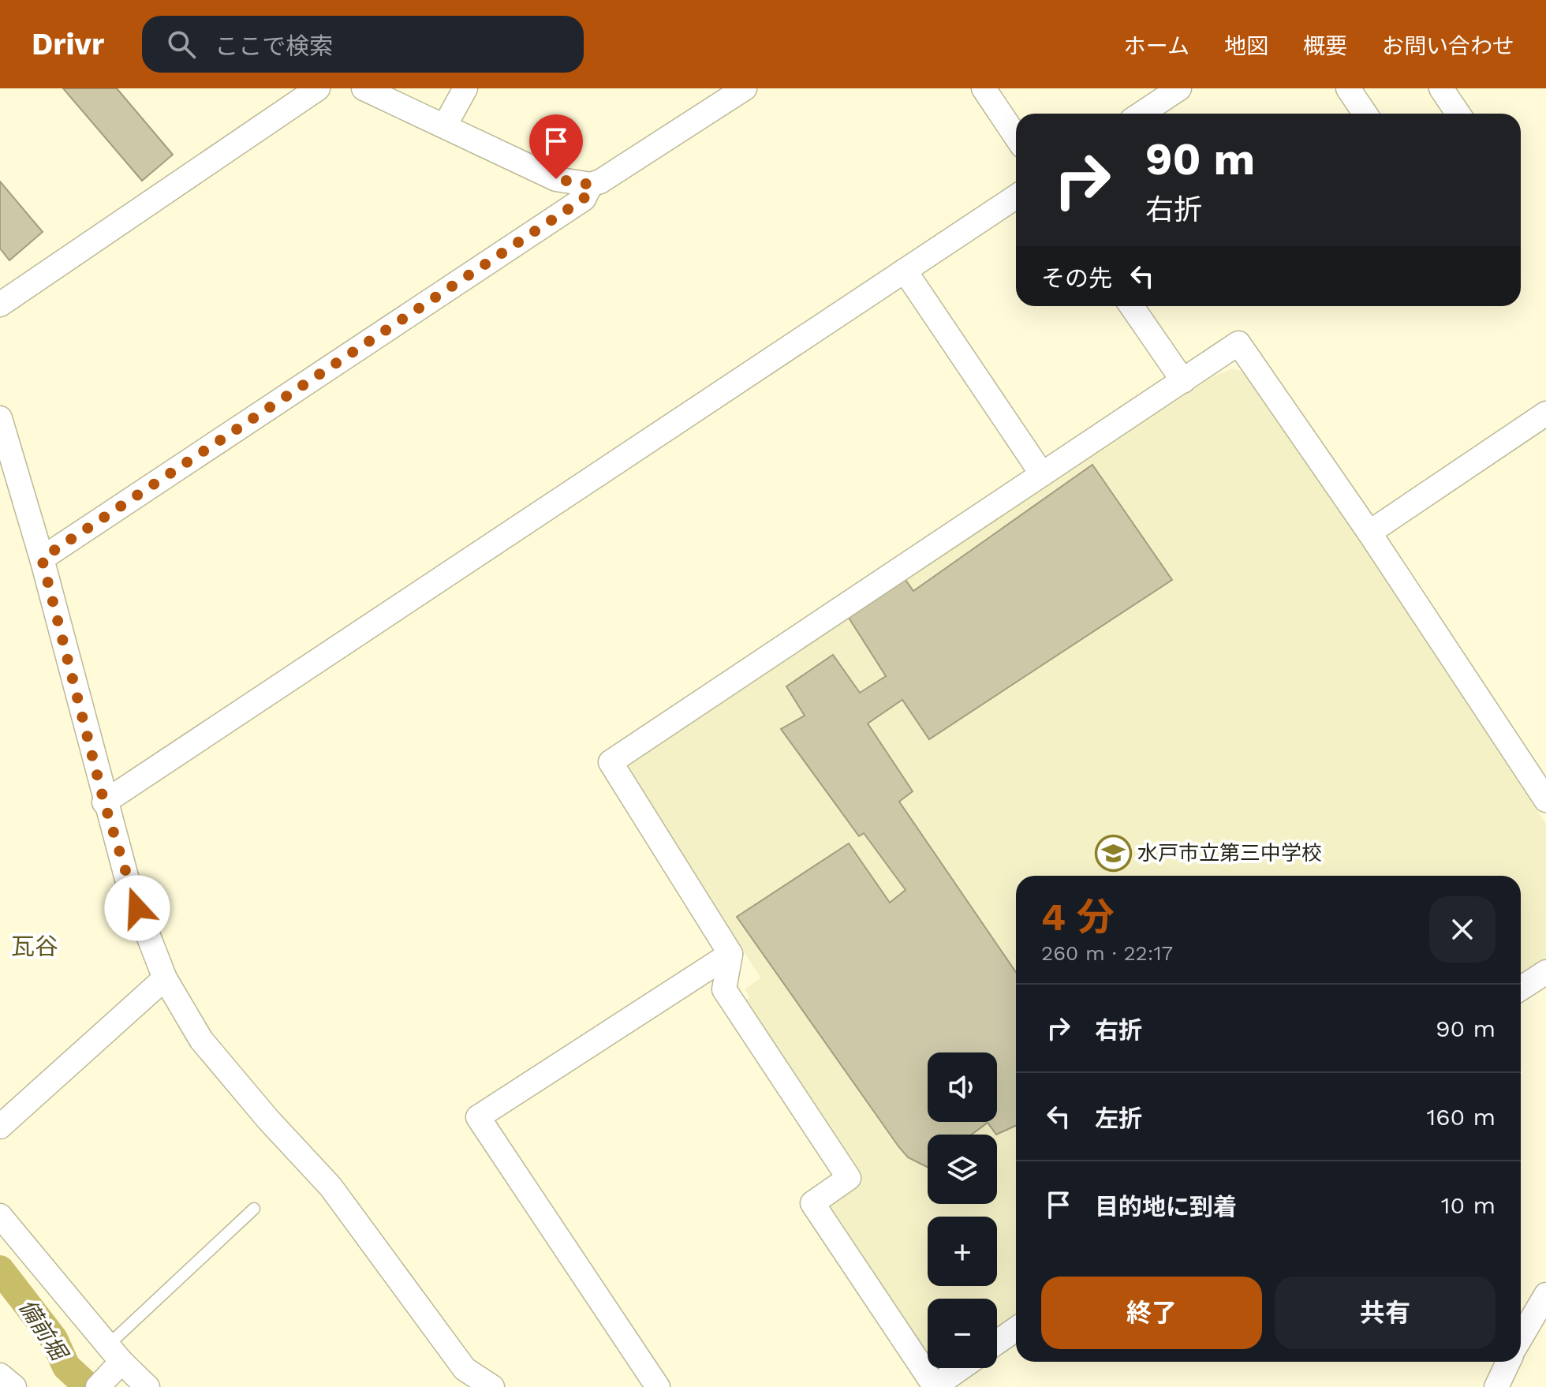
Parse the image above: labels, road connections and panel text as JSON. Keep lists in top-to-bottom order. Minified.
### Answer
{"districts":["瓦谷"],"water":["備前堀"],"places":{"school or university":["水戸市立第三中学校"]},"page":{"header":"Drivr","search":"ここで検索","nav":["ホーム","地図","概要","お問い合わせ"],"turn":["90 m","右折"],"then":"その先","heading":["4 分","260 m · 22:17"],"list":[{"name":"右折","value":"90 m"},{"name":"左折","value":"160 m"},{"name":"目的地に到着","value":"10 m"}],"map_buttons":["+","−"],"buttons":["終了","共有"]}}
